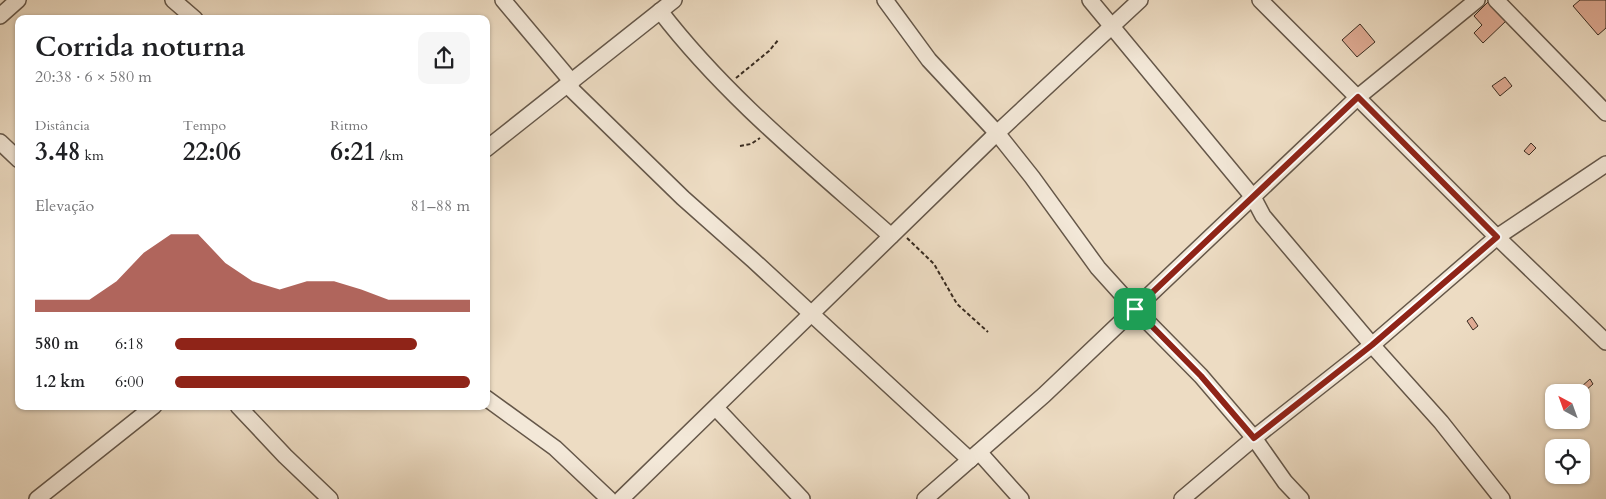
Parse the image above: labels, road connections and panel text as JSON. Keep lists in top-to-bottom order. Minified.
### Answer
{"north":"top left","page":{"heading":["Corrida noturna","20:38 · 6 × 580 m"],"stats":[["Distância","3.48 km"],["Tempo","22:06"],["Ritmo","6:21 /km"]],"chart":["Elevação","81–88 m"],"list":[{"name":"580 m","note":"6:18"},{"name":"1.2 km","note":"6:00"}]}}
